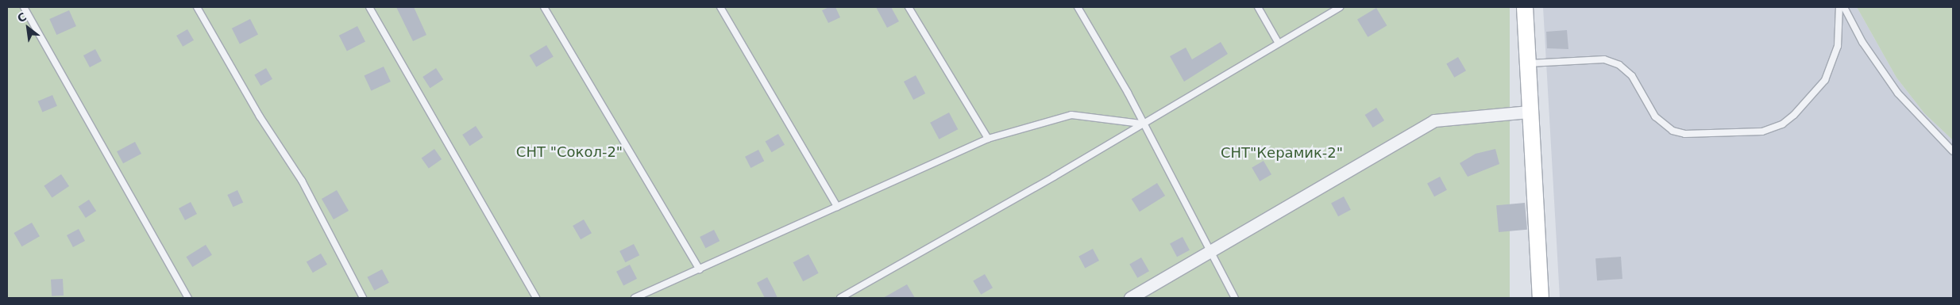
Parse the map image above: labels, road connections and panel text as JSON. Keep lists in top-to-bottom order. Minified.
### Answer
{"parks":["СНТ \"Сокол-2\"","СНТ\"Керамик-2\""],"north":"top left"}
